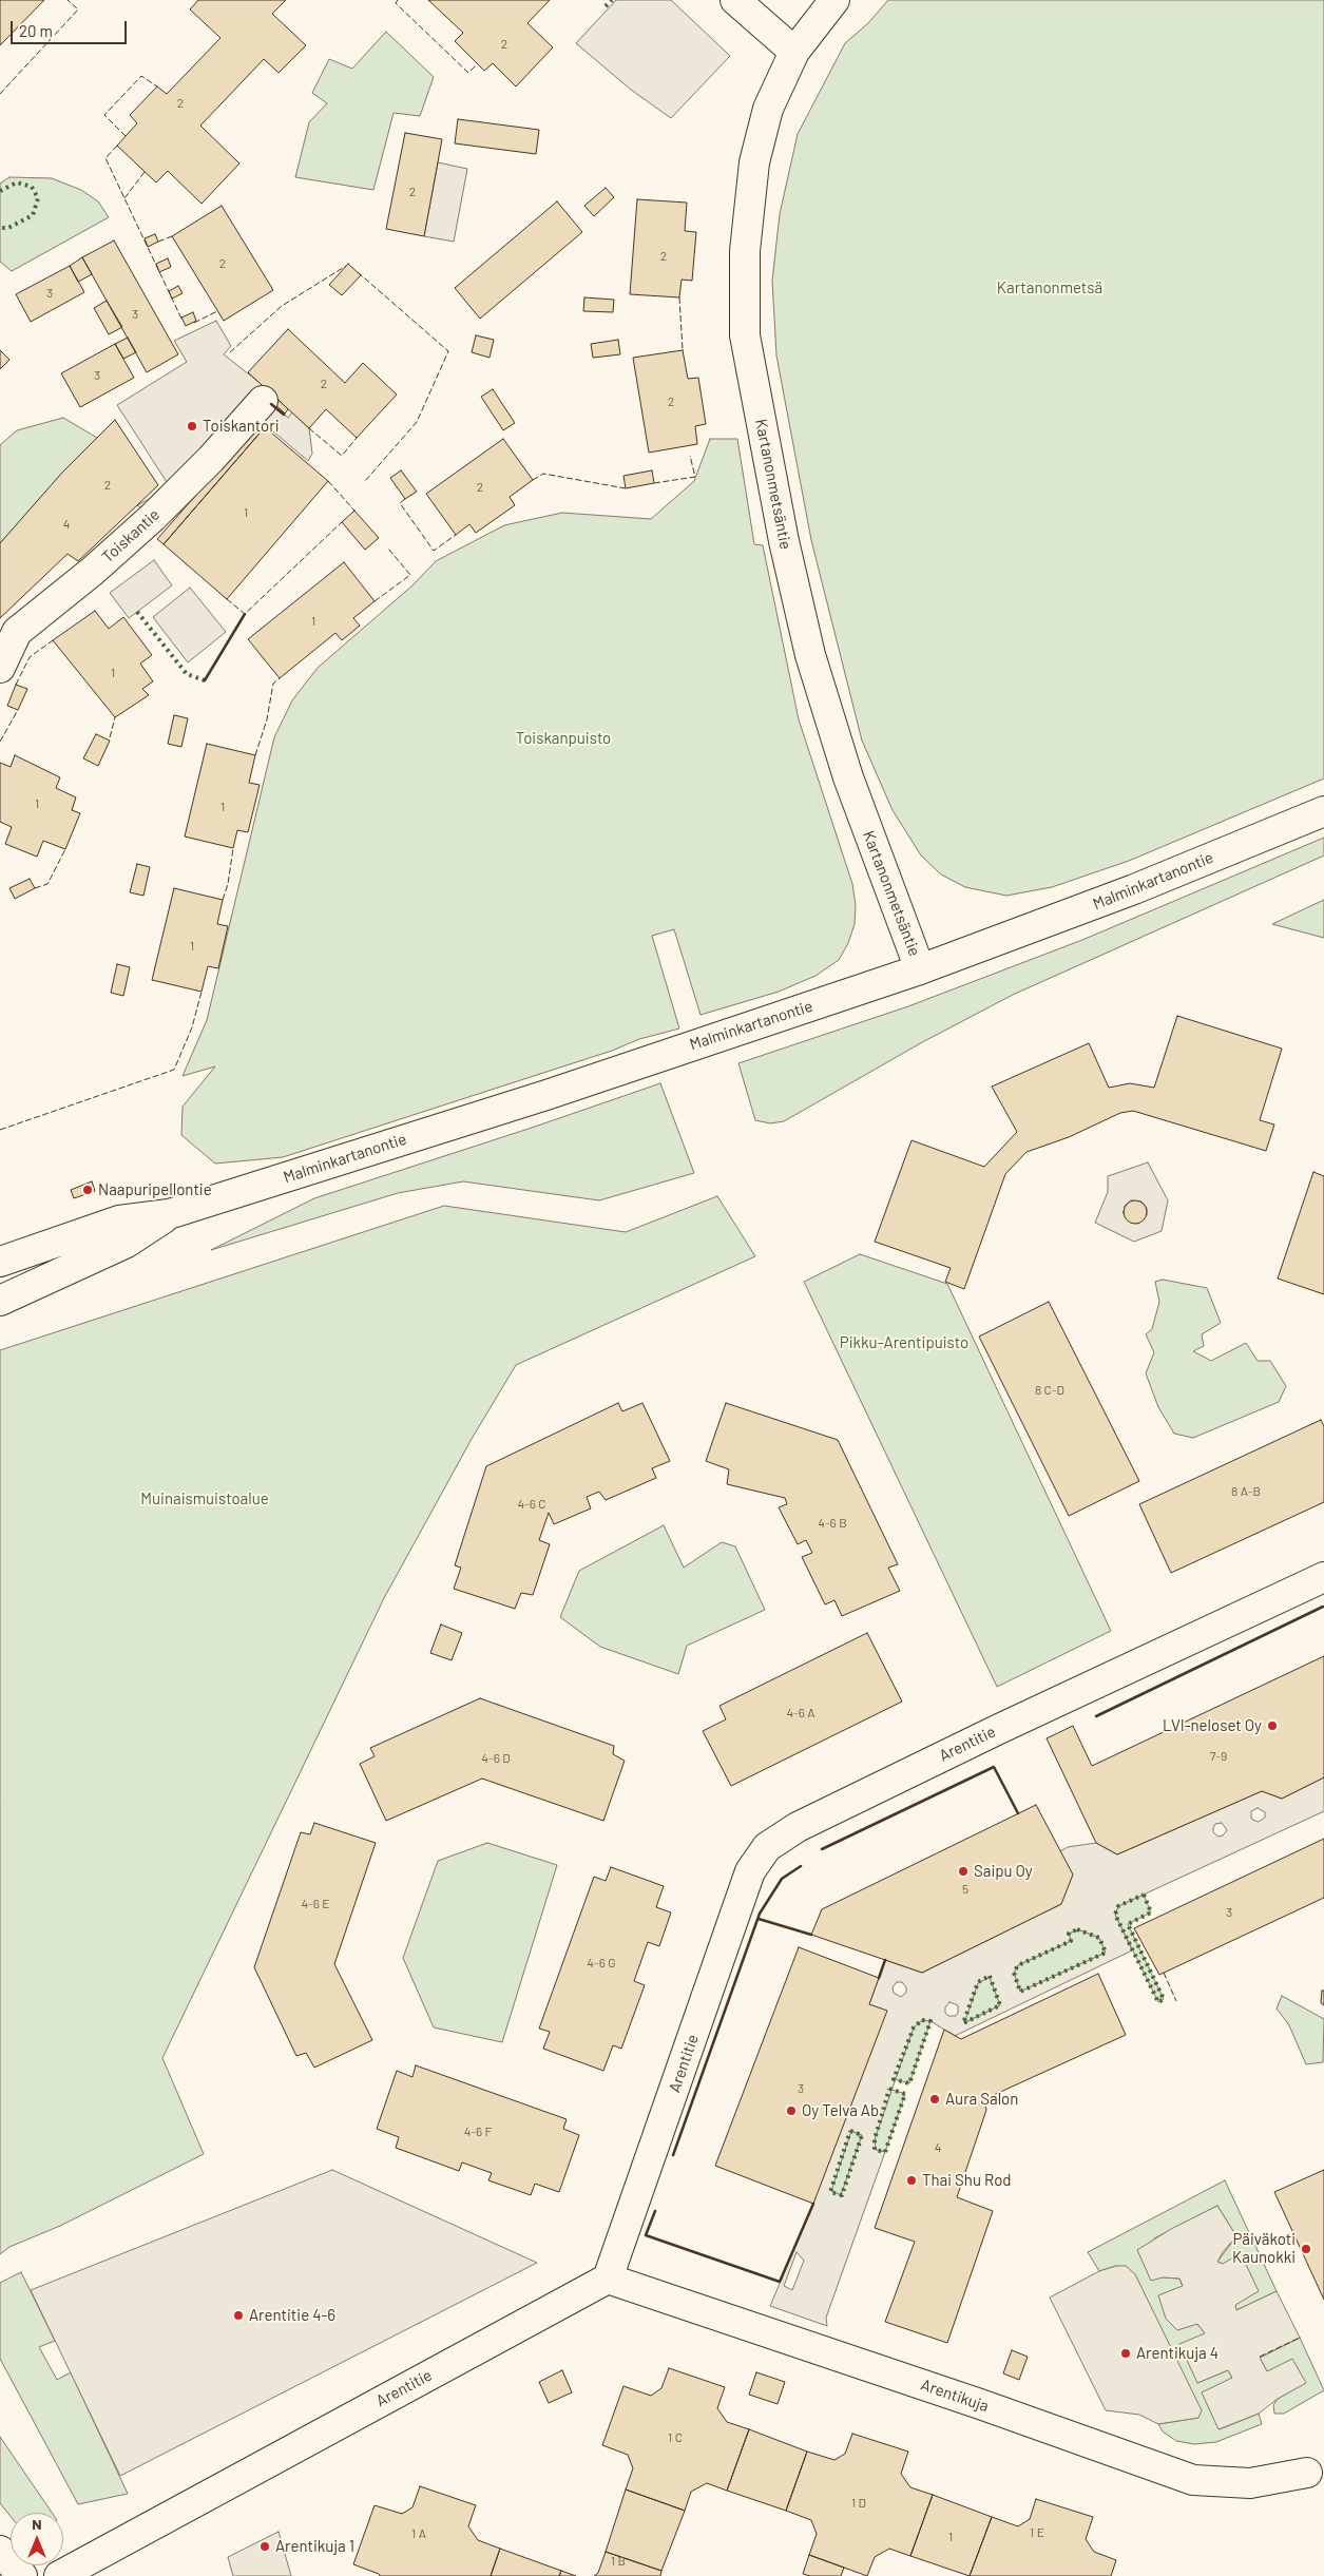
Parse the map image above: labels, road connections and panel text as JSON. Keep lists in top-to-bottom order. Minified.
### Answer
{"streets":{"street":["Kartanonmetsäntie","Toiskantie","Malminkartanontie","Arentitie","Arentikuja"]},"crossings":[["Kartanonmetsäntie","Malminkartanontie"],["Arentitie","Arentikuja"]],"parks":["Kartanonmetsä","Toiskanpuisto","Pikku-Arentipuisto","Muinaismuistoalue"],"places":["Toiskantori","Naapuripellontie","LVI-neloset Oy","Saipu Oy","Aura Salon","Oy Telva Ab","Thai Shu Rod","Päiväkoti Kaunokki","Arentitie 4-6","Arentikuja 4","Arentikuja 1"],"house_numbers":["2","2","2","2","2","3","3","3","2","2","2","2","1","4","1","1","1","1","1","8 C-D","8 A-B","4-6 C","4-6 B","4-6 A","7-9","4-6 D","5","4-6 E","3","4-6 G","3","4-6 F","4","1 C","1 D","1 E","1 A","1","1 B"],"scale_bar":"20 m","north":"top"}
